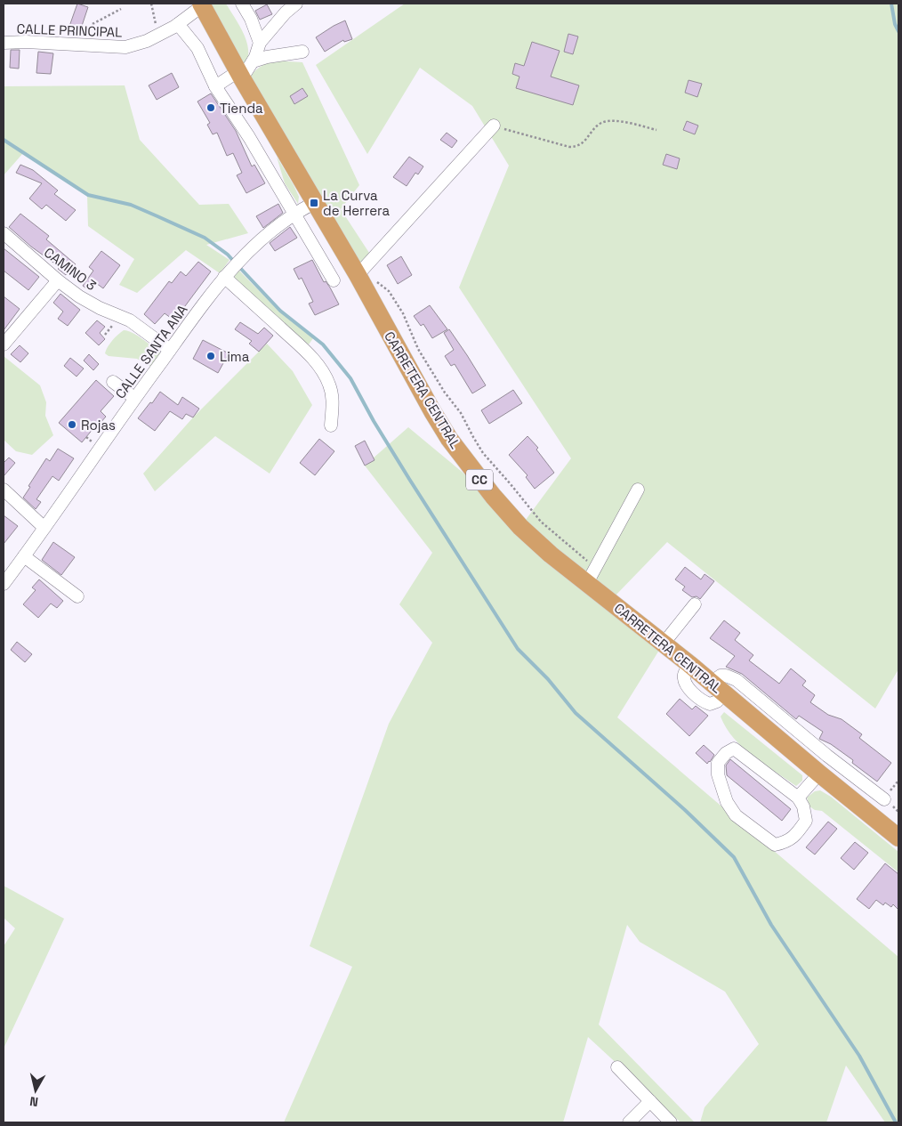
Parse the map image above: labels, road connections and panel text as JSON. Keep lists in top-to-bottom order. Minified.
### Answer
{"streets":{"highway":["CARRETERA CENTRAL","CC"],"street":["CALLE PRINCIPAL","CAMINO 3","CALLE SANTA ANA"]},"crossings":[["CALLE PRINCIPAL","CARRETERA CENTRAL"],["CAMINO 3","CALLE SANTA ANA"],["CALLE SANTA ANA","CARRETERA CENTRAL"]],"places":{"other":["Tienda","Lima","Rojas"],"transit":["La Curva de Herrera"]},"north":"bottom"}
